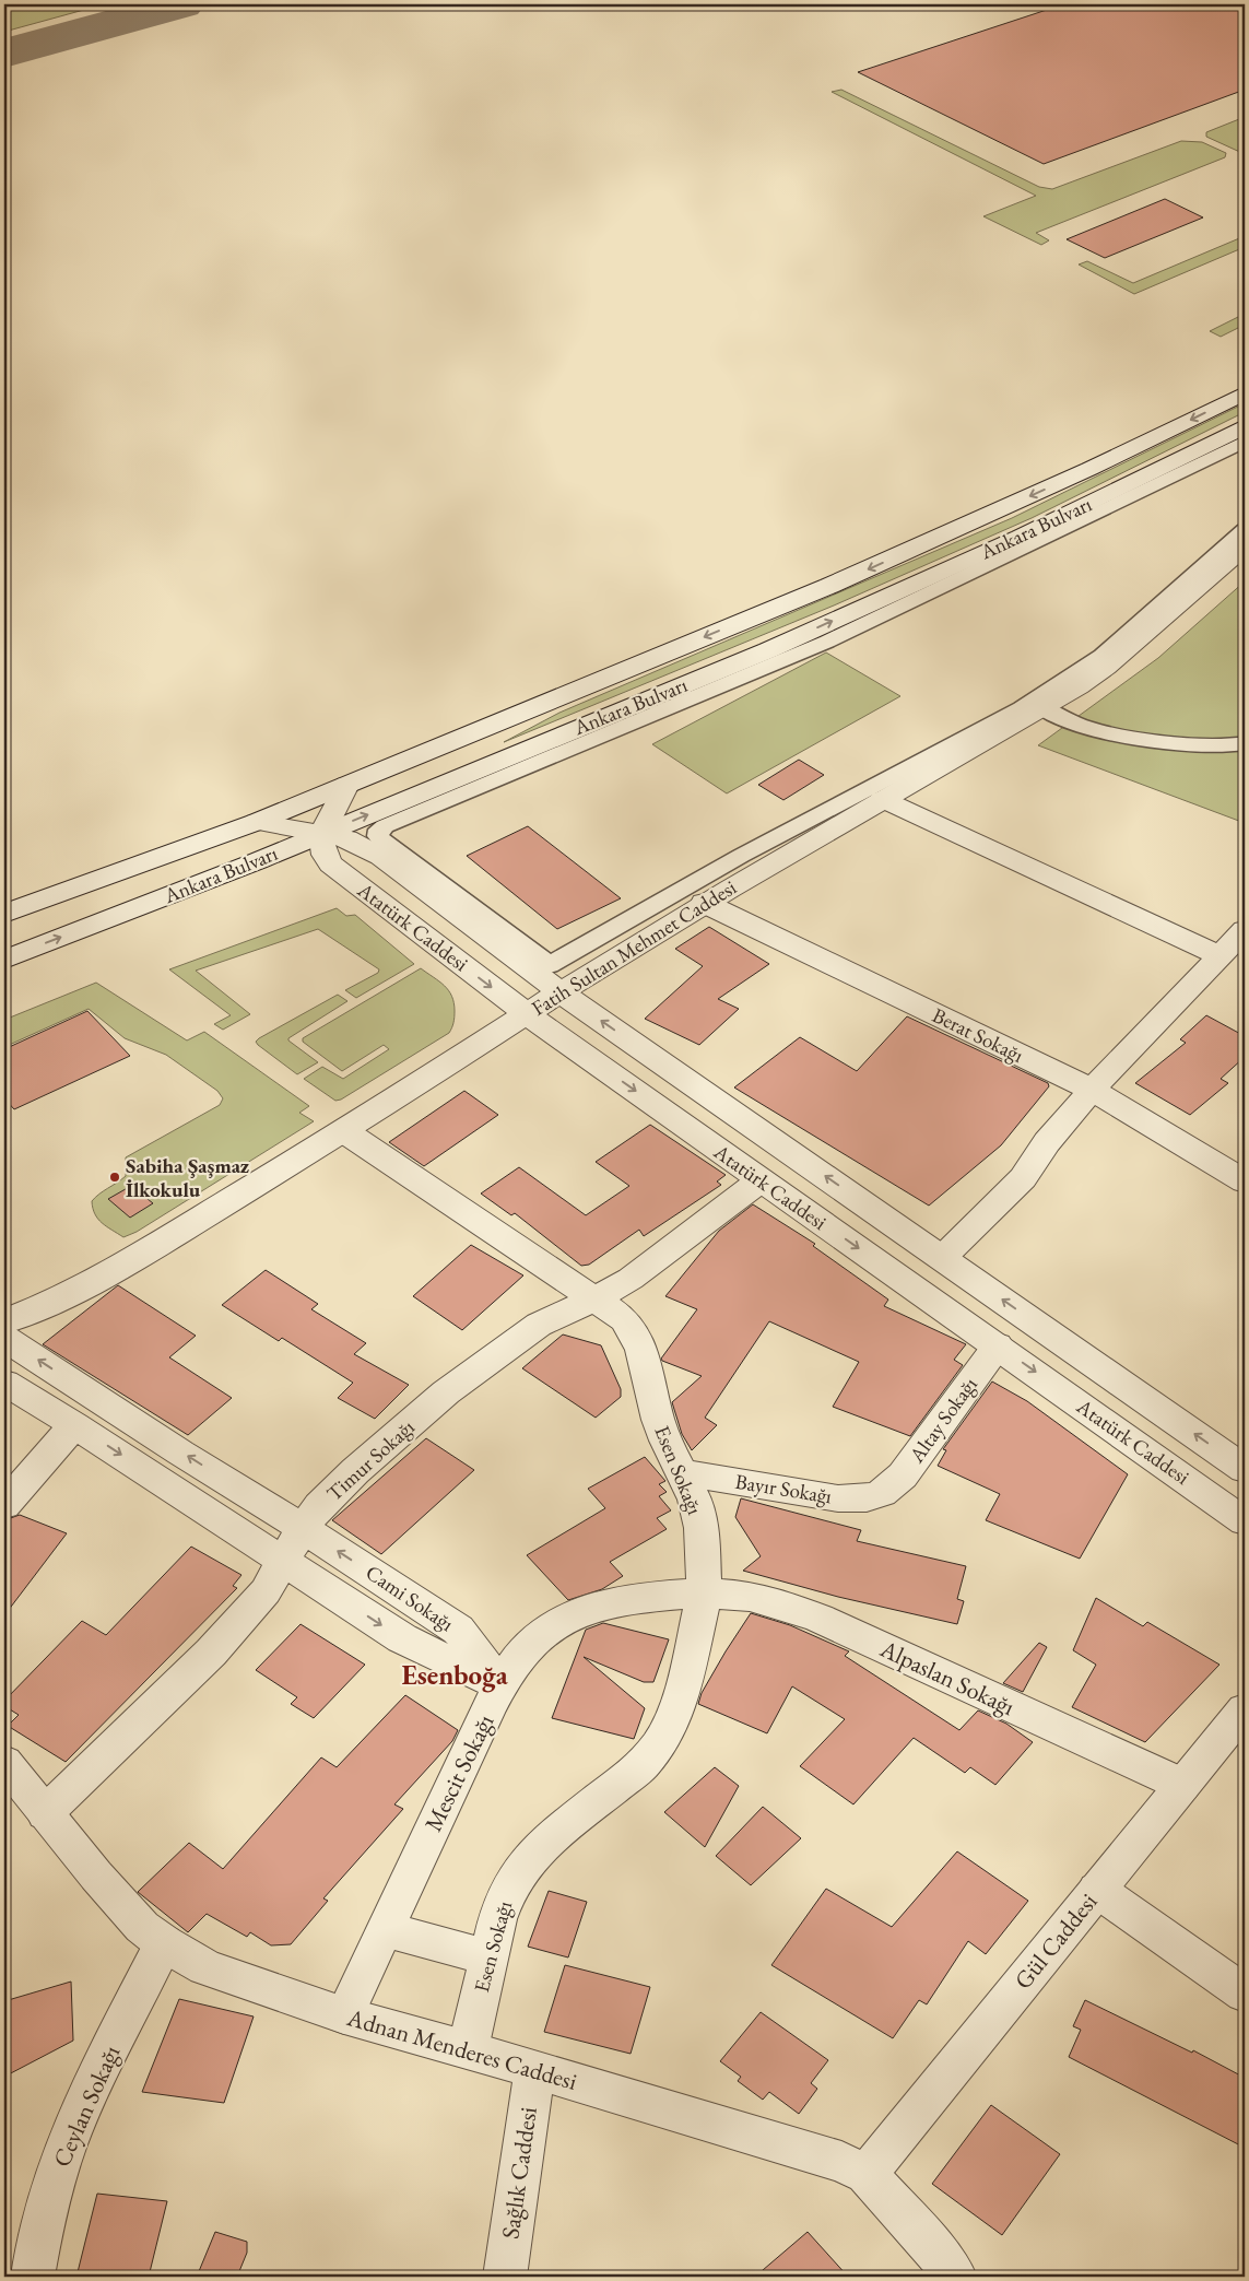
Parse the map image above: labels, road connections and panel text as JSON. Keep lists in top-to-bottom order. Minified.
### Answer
{"streets":{"street":["Ankara Bulvarı","Atatürk Caddesi","Fatih Sultan Mehmet Caddesi","Berat Sokağı","Altay Sokağı","Timur Sokağı","Esen Sokağı","Bayır Sokağı","Cami Sokağı","Alpaslan Sokağı","Mescit Sokağı","Gül Caddesi","Adnan Menderes Caddesi","Ceylan Sokağı","Sağlık Caddesi"]},"crossings":[["Ankara Bulvarı","Atatürk Caddesi"],["Atatürk Caddesi","Fatih Sultan Mehmet Caddesi"],["Atatürk Caddesi","Altay Sokağı"],["Atatürk Caddesi","Timur Sokağı"],["Fatih Sultan Mehmet Caddesi","Berat Sokağı"],["Fatih Sultan Mehmet Caddesi","Esen Sokağı"],["Altay Sokağı","Bayır Sokağı"],["Timur Sokağı","Esen Sokağı"],["Timur Sokağı","Cami Sokağı"],["Timur Sokağı","Adnan Menderes Caddesi"],["Esen Sokağı","Bayır Sokağı"],["Esen Sokağı","Alpaslan Sokağı"],["Esen Sokağı","Mescit Sokağı"],["Esen Sokağı","Adnan Menderes Caddesi"],["Cami Sokağı","Mescit Sokağı"],["Alpaslan Sokağı","Mescit Sokağı"],["Alpaslan Sokağı","Gül Caddesi"],["Mescit Sokağı","Adnan Menderes Caddesi"],["Gül Caddesi","Adnan Menderes Caddesi"],["Adnan Menderes Caddesi","Ceylan Sokağı"],["Adnan Menderes Caddesi","Sağlık Caddesi"]],"districts":["Esenboğa"],"places":["Sabiha Şaşmaz İlkokulu"]}
